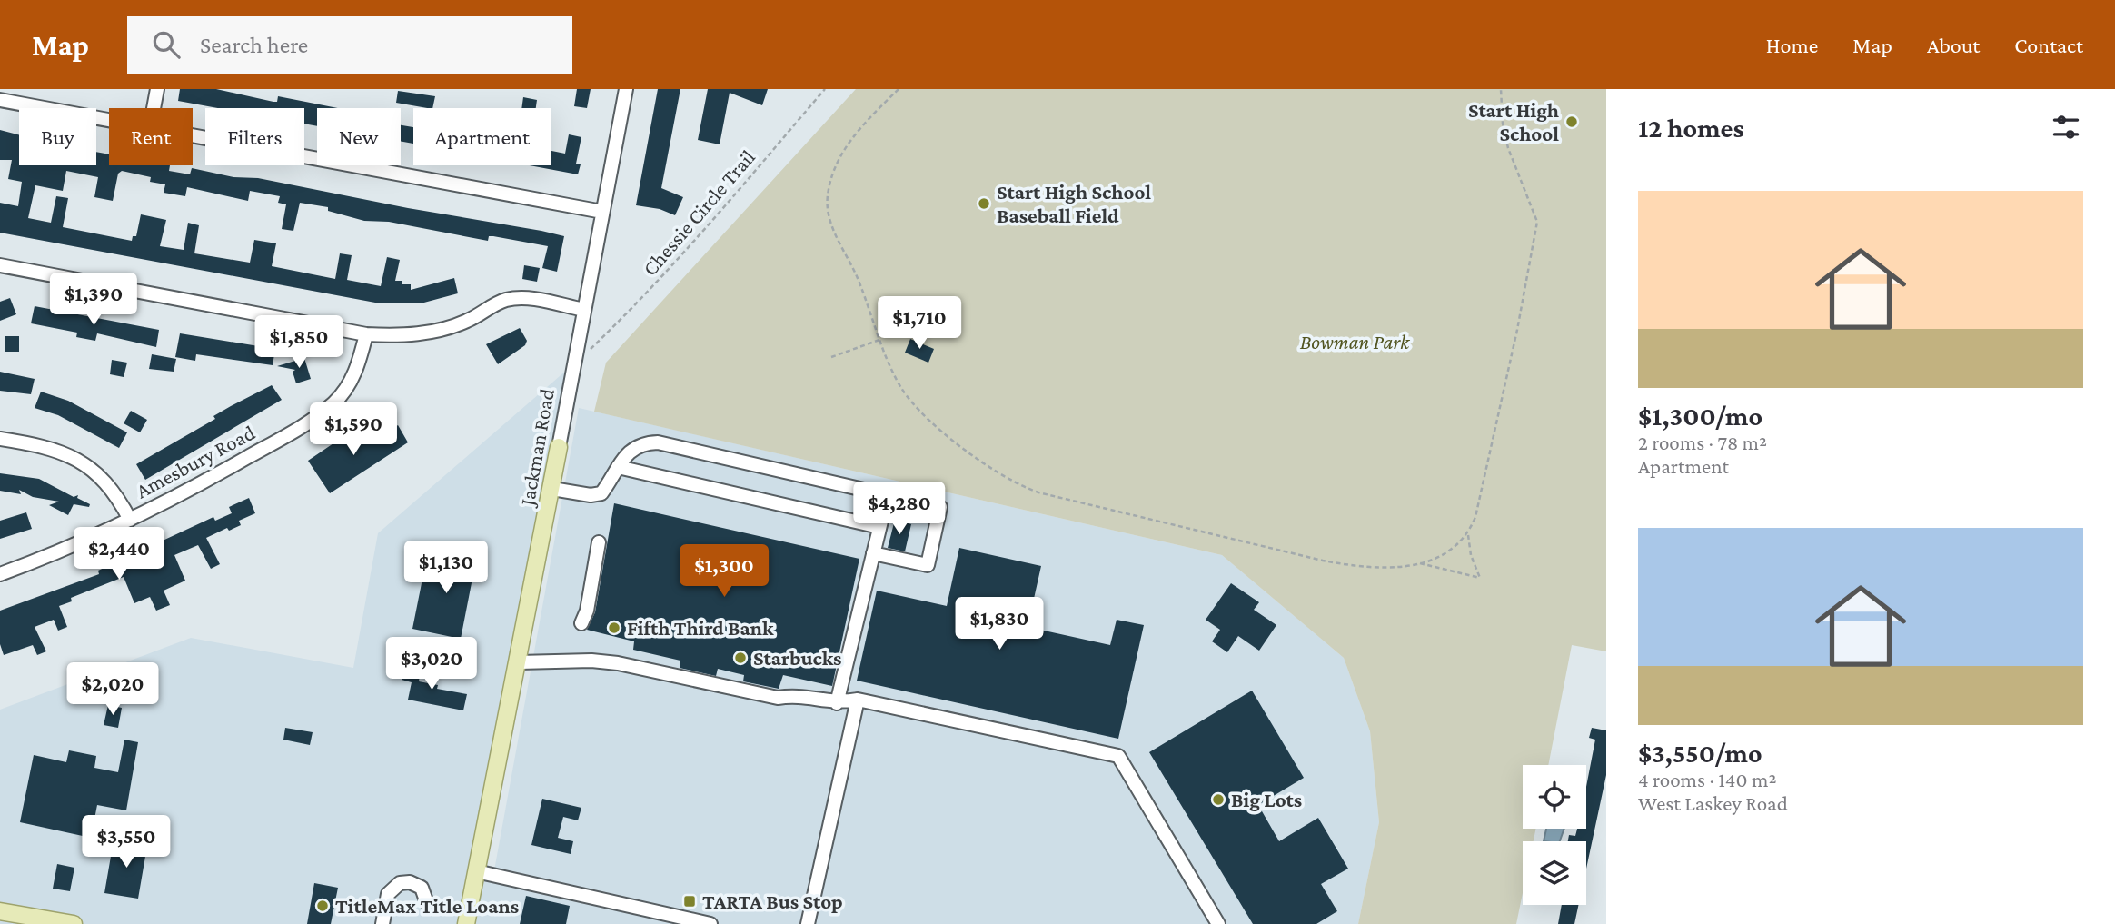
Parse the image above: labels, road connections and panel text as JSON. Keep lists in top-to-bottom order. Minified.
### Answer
{"streets":{"main road":["Jackman Road"],"street":["Amesbury Road"],"path":["Chessie Circle Trail"]},"parks":["Bowman Park"],"places":{"other":["Start High School","Start High School Baseball Field","Fifth Third Bank","Starbucks","Big Lots","TitleMax Title Loans"],"transit":["TARTA Bus Stop"]},"page":{"header":"Map","search":"Search here","nav":["Home","Map","About","Contact"],"heading":"12 homes","chip":["Buy","Rent","Filters","New","Apartment"],"list":[{"name":"$1,300/mo","note":"2 rooms · 78 m² · Apartment"},{"name":"$3,550/mo","note":"4 rooms · 140 m² · West Laskey Road"}],"price":["$1,390","$1,710","$1,850","$1,590","$4,280","$2,440","$1,130","$1,300","$1,830","$3,020","$2,020","$3,550"]}}
